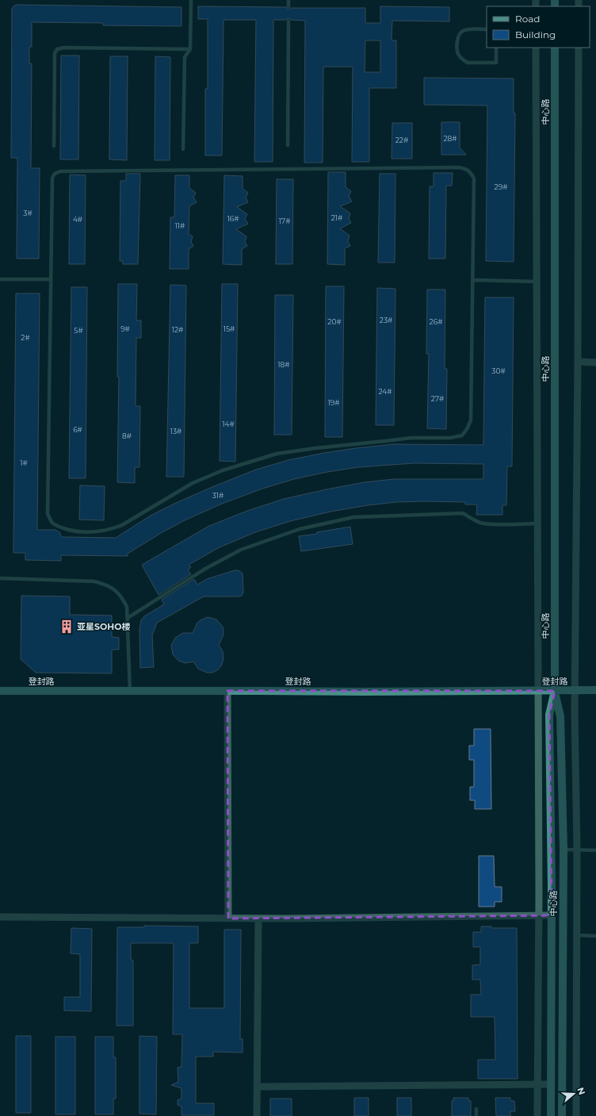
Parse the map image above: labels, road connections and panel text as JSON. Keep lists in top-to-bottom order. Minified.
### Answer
{"streets":{"main road":["中心路","登封路"]},"crossings":[["中心路","登封路"]],"places":{"building":["亚星SOHO楼"]},"house_numbers":["28#","22#","29#","3#","21#","16#","4#","17#","11#","23#","20#","26#","9#","15#","12#","5#","2#","18#","30#","24#","27#","19#","14#","6#","13#","8#","1#","31#"],"legend":["Road","Building"],"north":"right"}
